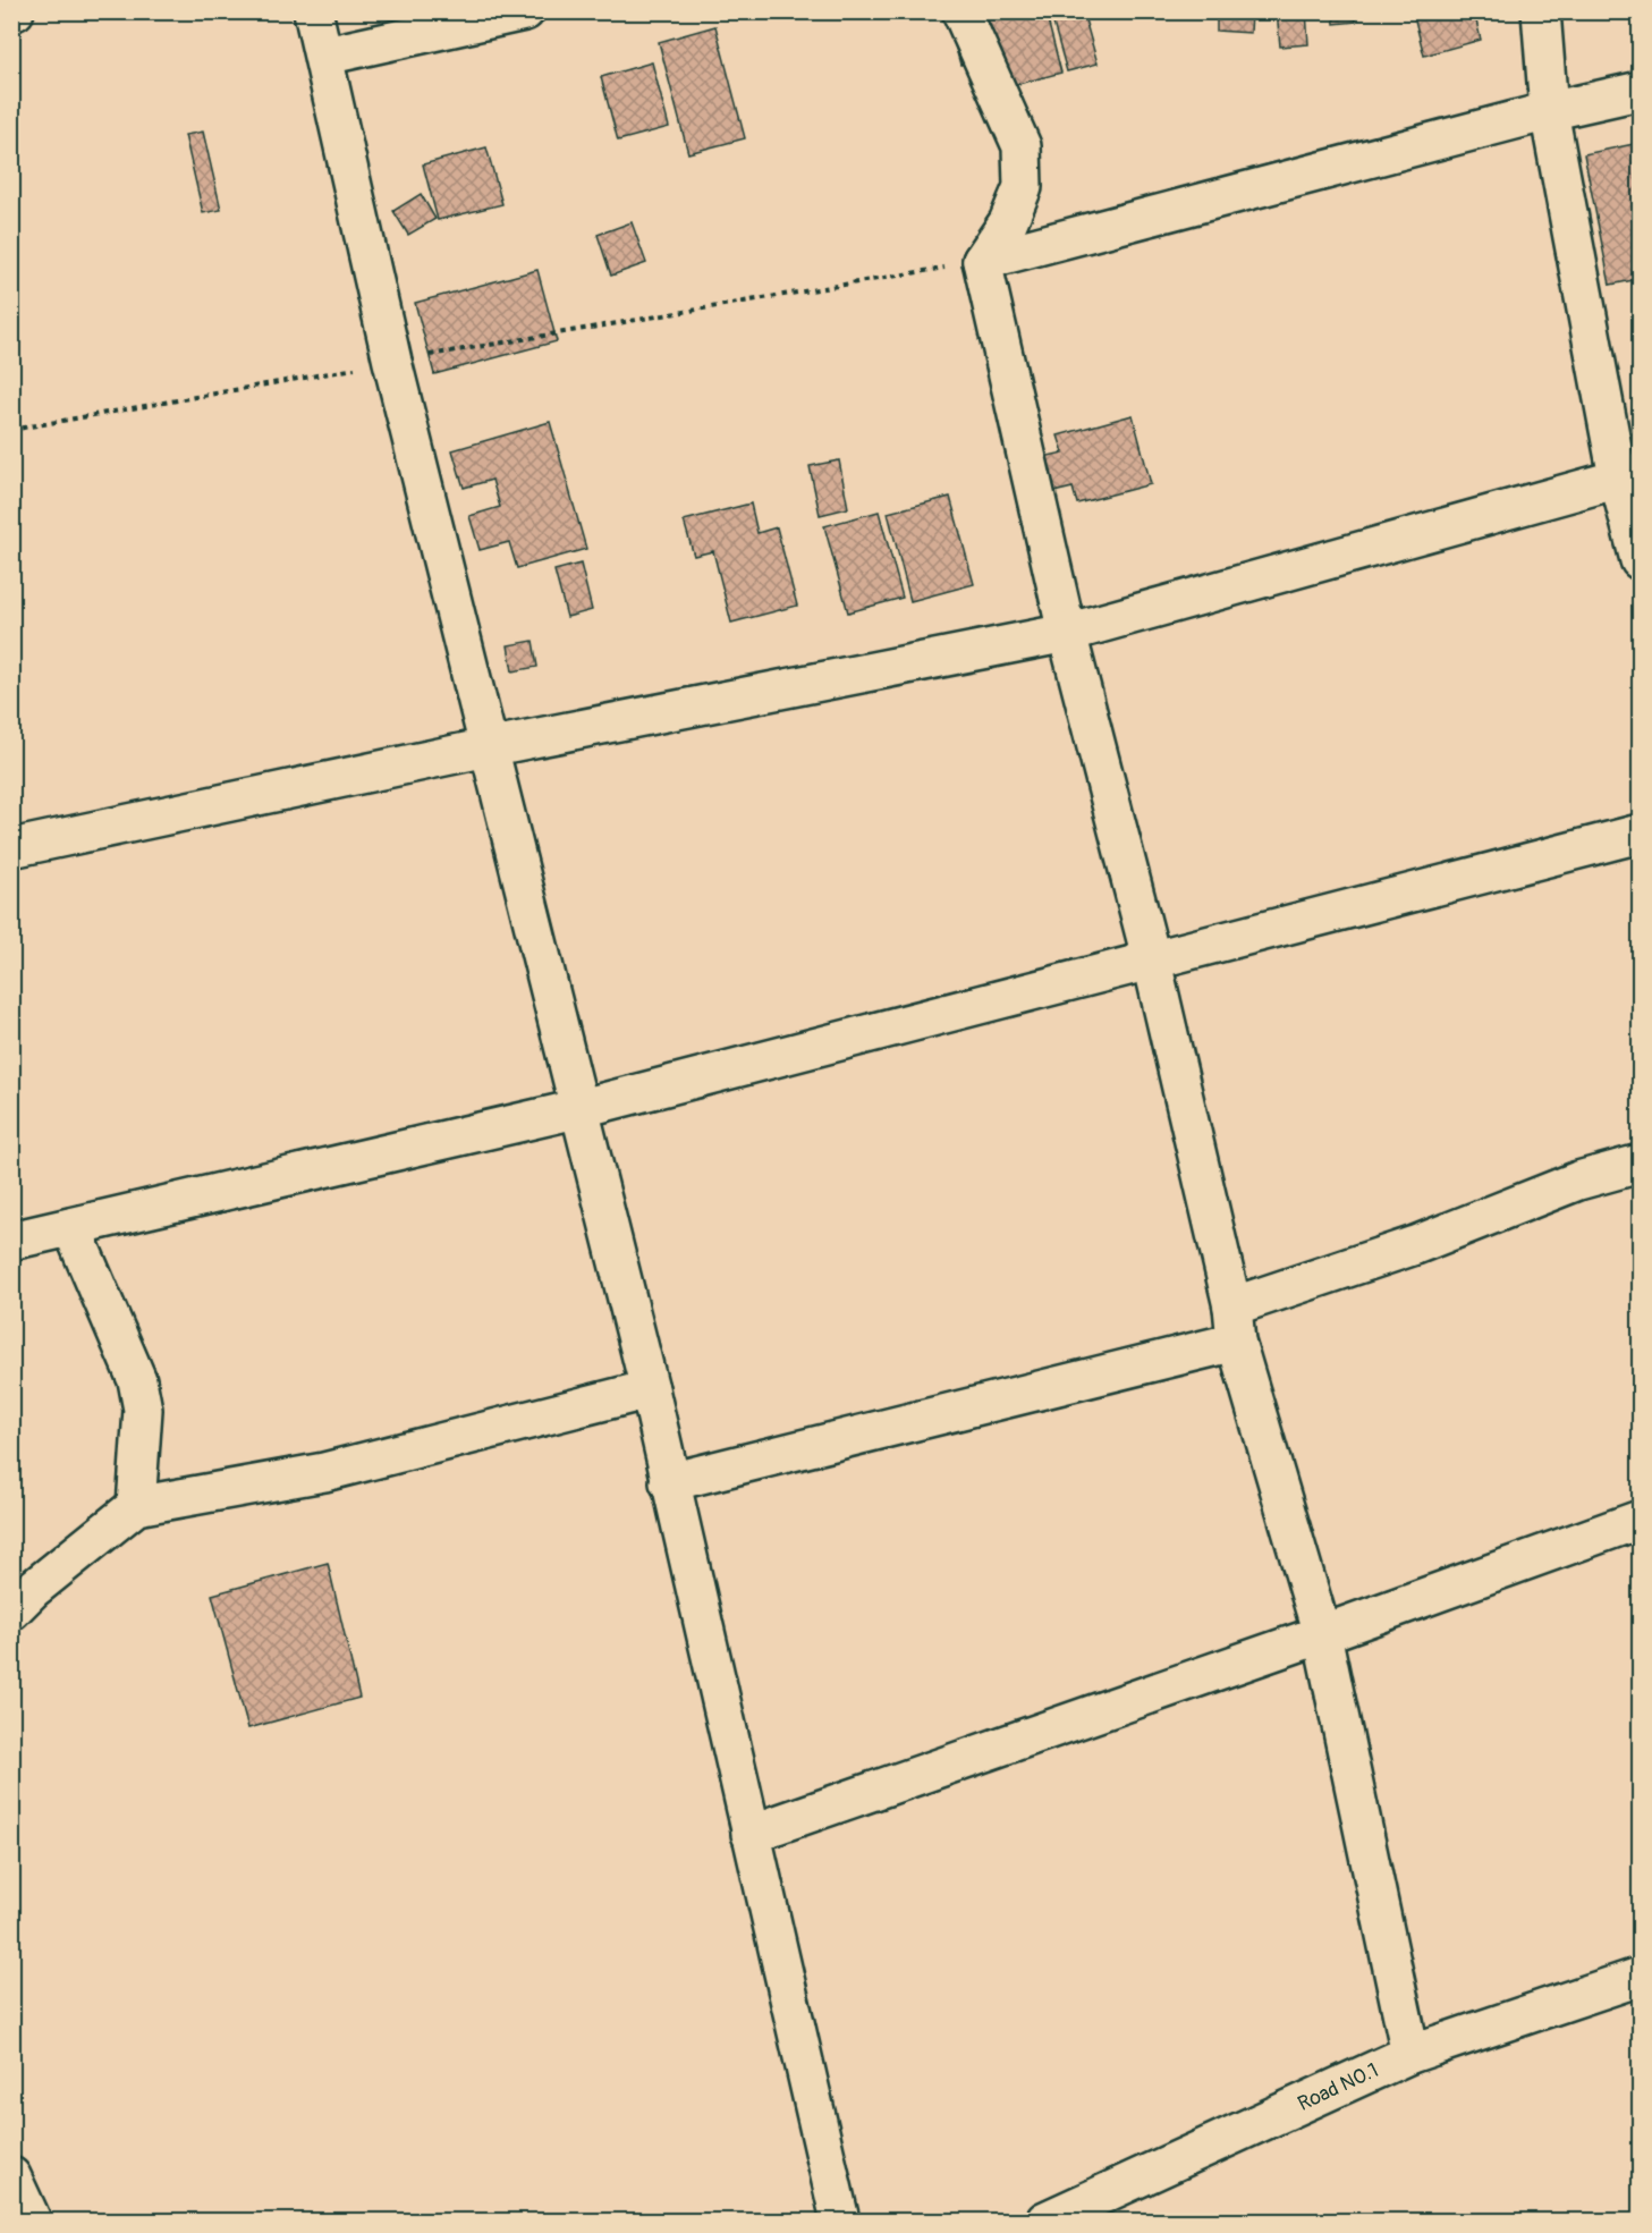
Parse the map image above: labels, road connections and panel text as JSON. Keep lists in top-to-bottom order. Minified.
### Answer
{"streets":{"main road":["Road NO.1"]}}
